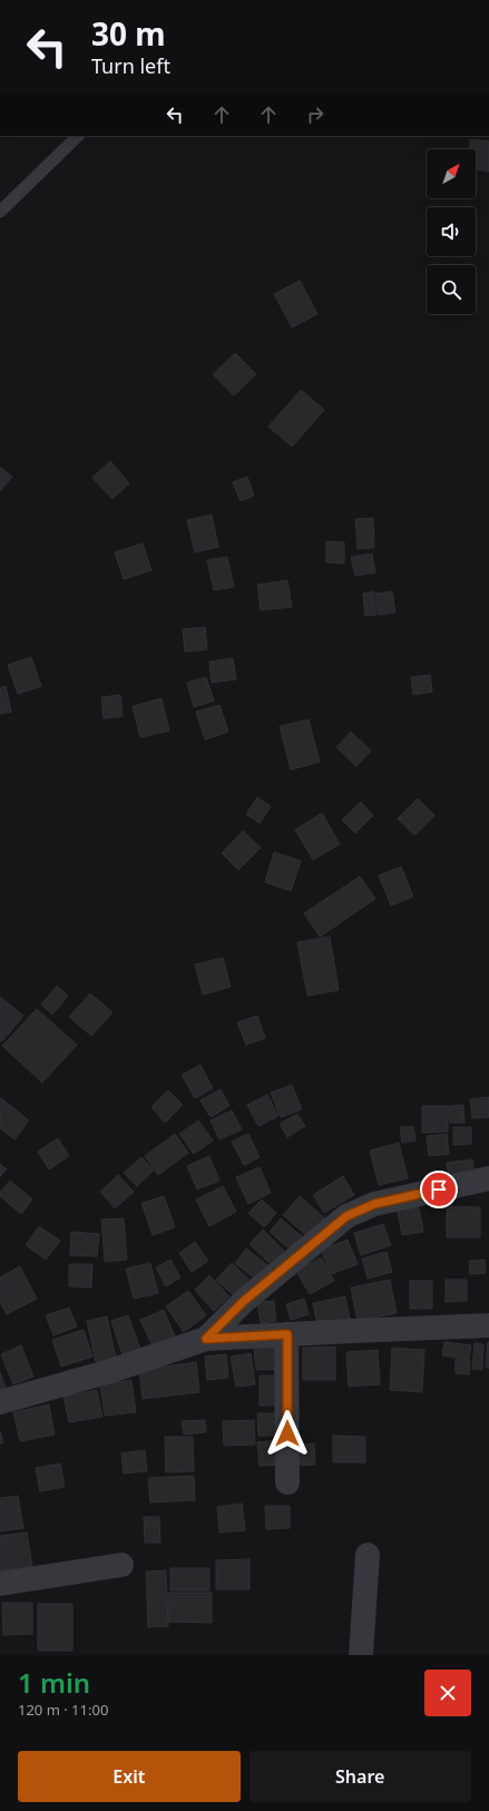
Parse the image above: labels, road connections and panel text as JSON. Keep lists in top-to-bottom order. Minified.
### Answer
{"north":"top right","page":{"turn":["30 m","Turn left"],"heading":["1 min","120 m · 11:00"],"buttons":["Exit","Share"]}}
